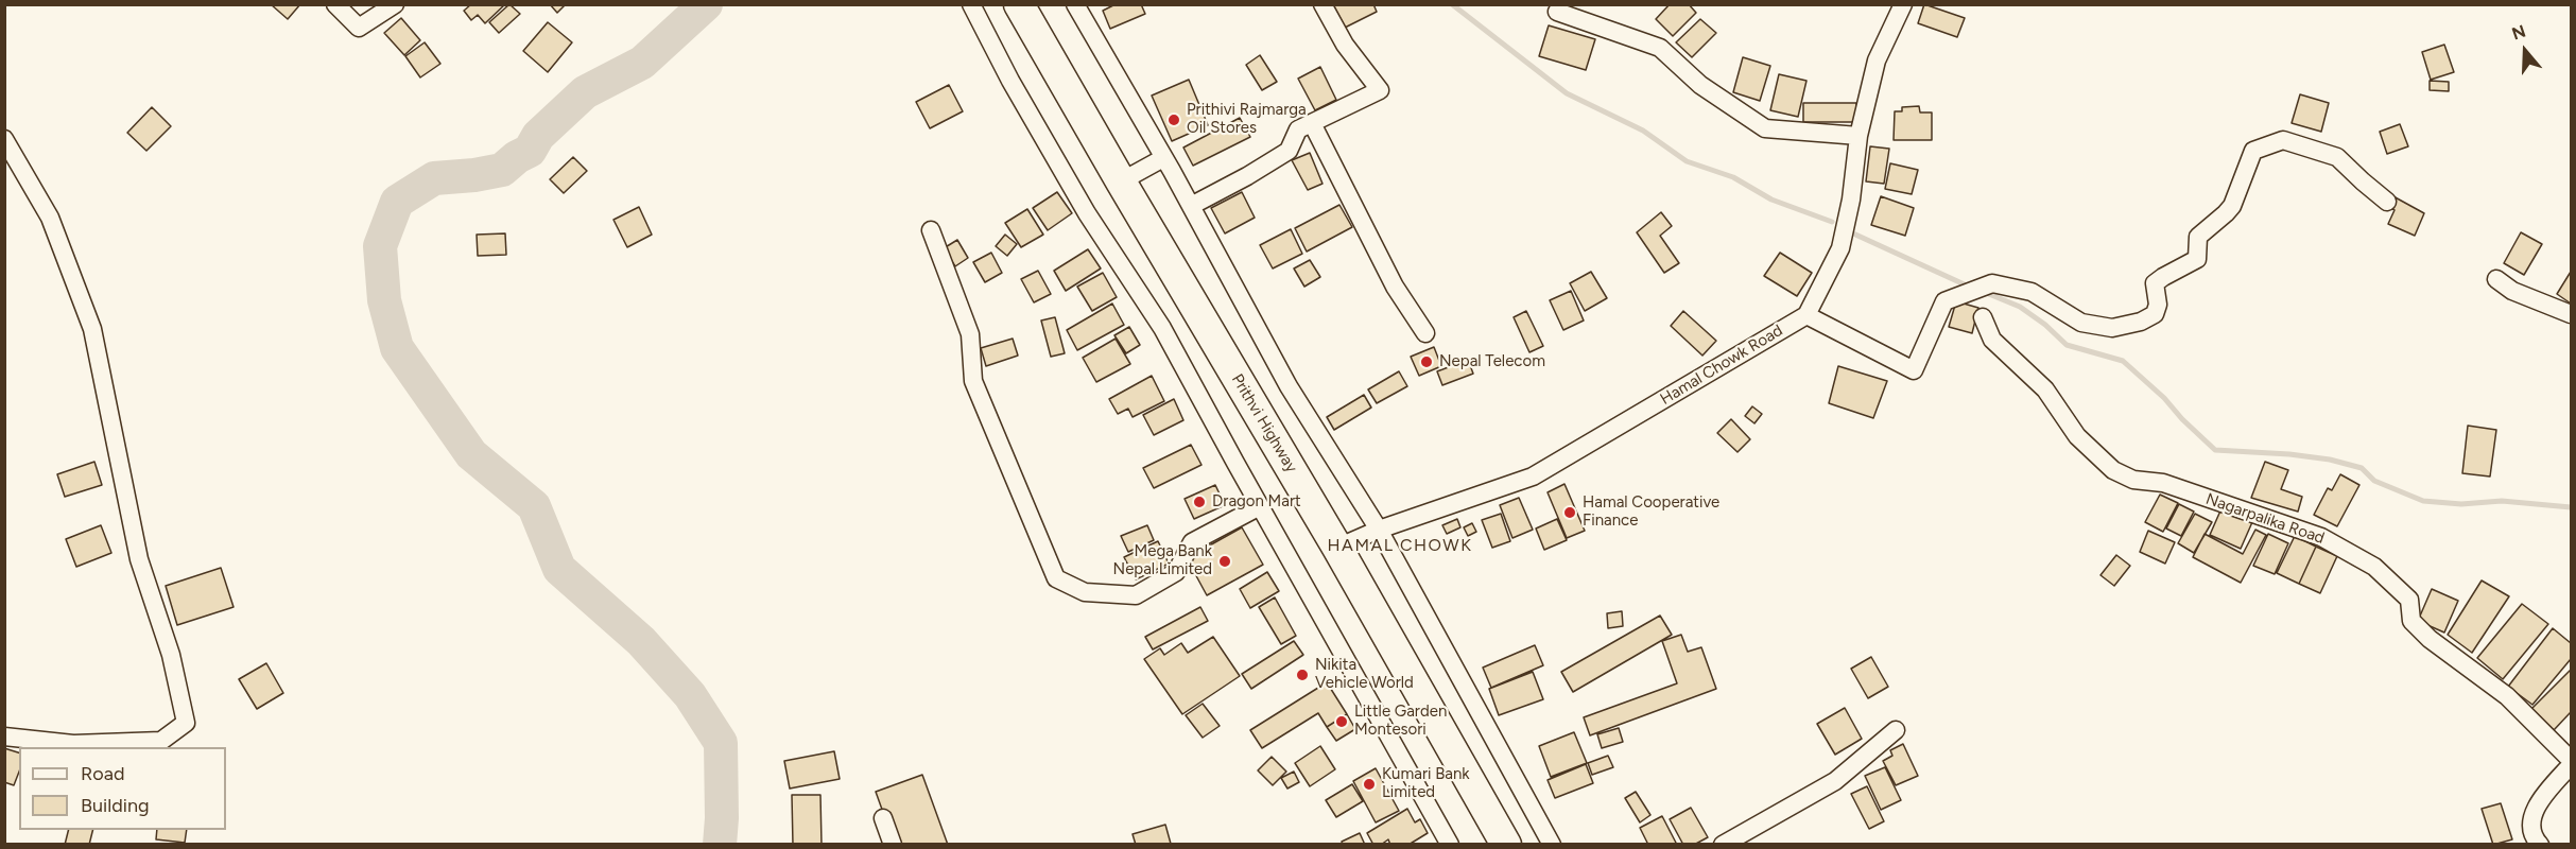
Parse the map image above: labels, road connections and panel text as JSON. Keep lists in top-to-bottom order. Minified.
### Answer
{"streets":{"highway":["Prithvi Highway"],"street":["Hamal Chowk Road","Nagarpalika Road"]},"crossings":[["Hamal Chowk Road","Prithvi Highway"]],"districts":["HAMAL CHOWK"],"places":["Prithivi Rajmarga Oil Stores","Nepal Telecom","Dragon Mart","Hamal Cooperative Finance","Mega Bank Nepal Limited","Nikita Vehicle World","Little Garden Montesori","Kumari Bank Limited"],"legend":["Road","Building"],"north":"top"}
